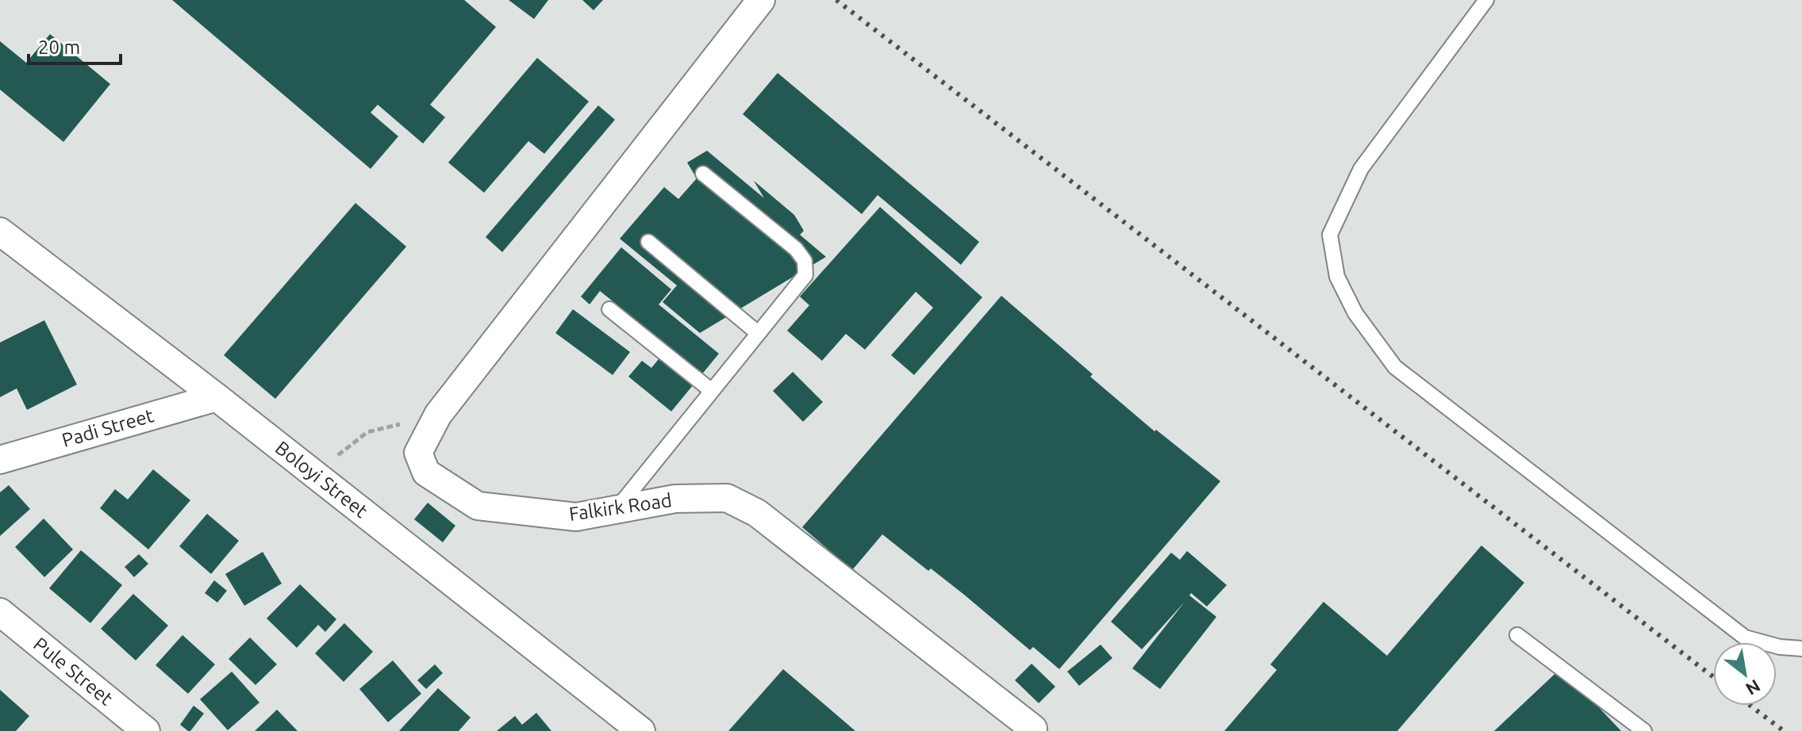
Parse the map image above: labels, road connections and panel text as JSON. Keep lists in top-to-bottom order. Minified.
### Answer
{"streets":{"street":["Padi Street","Boloyi Street","Falkirk Road","Pule Street"]},"crossings":[["Padi Street","Boloyi Street"]],"scale_bar":"20 m","north":"bottom right"}
